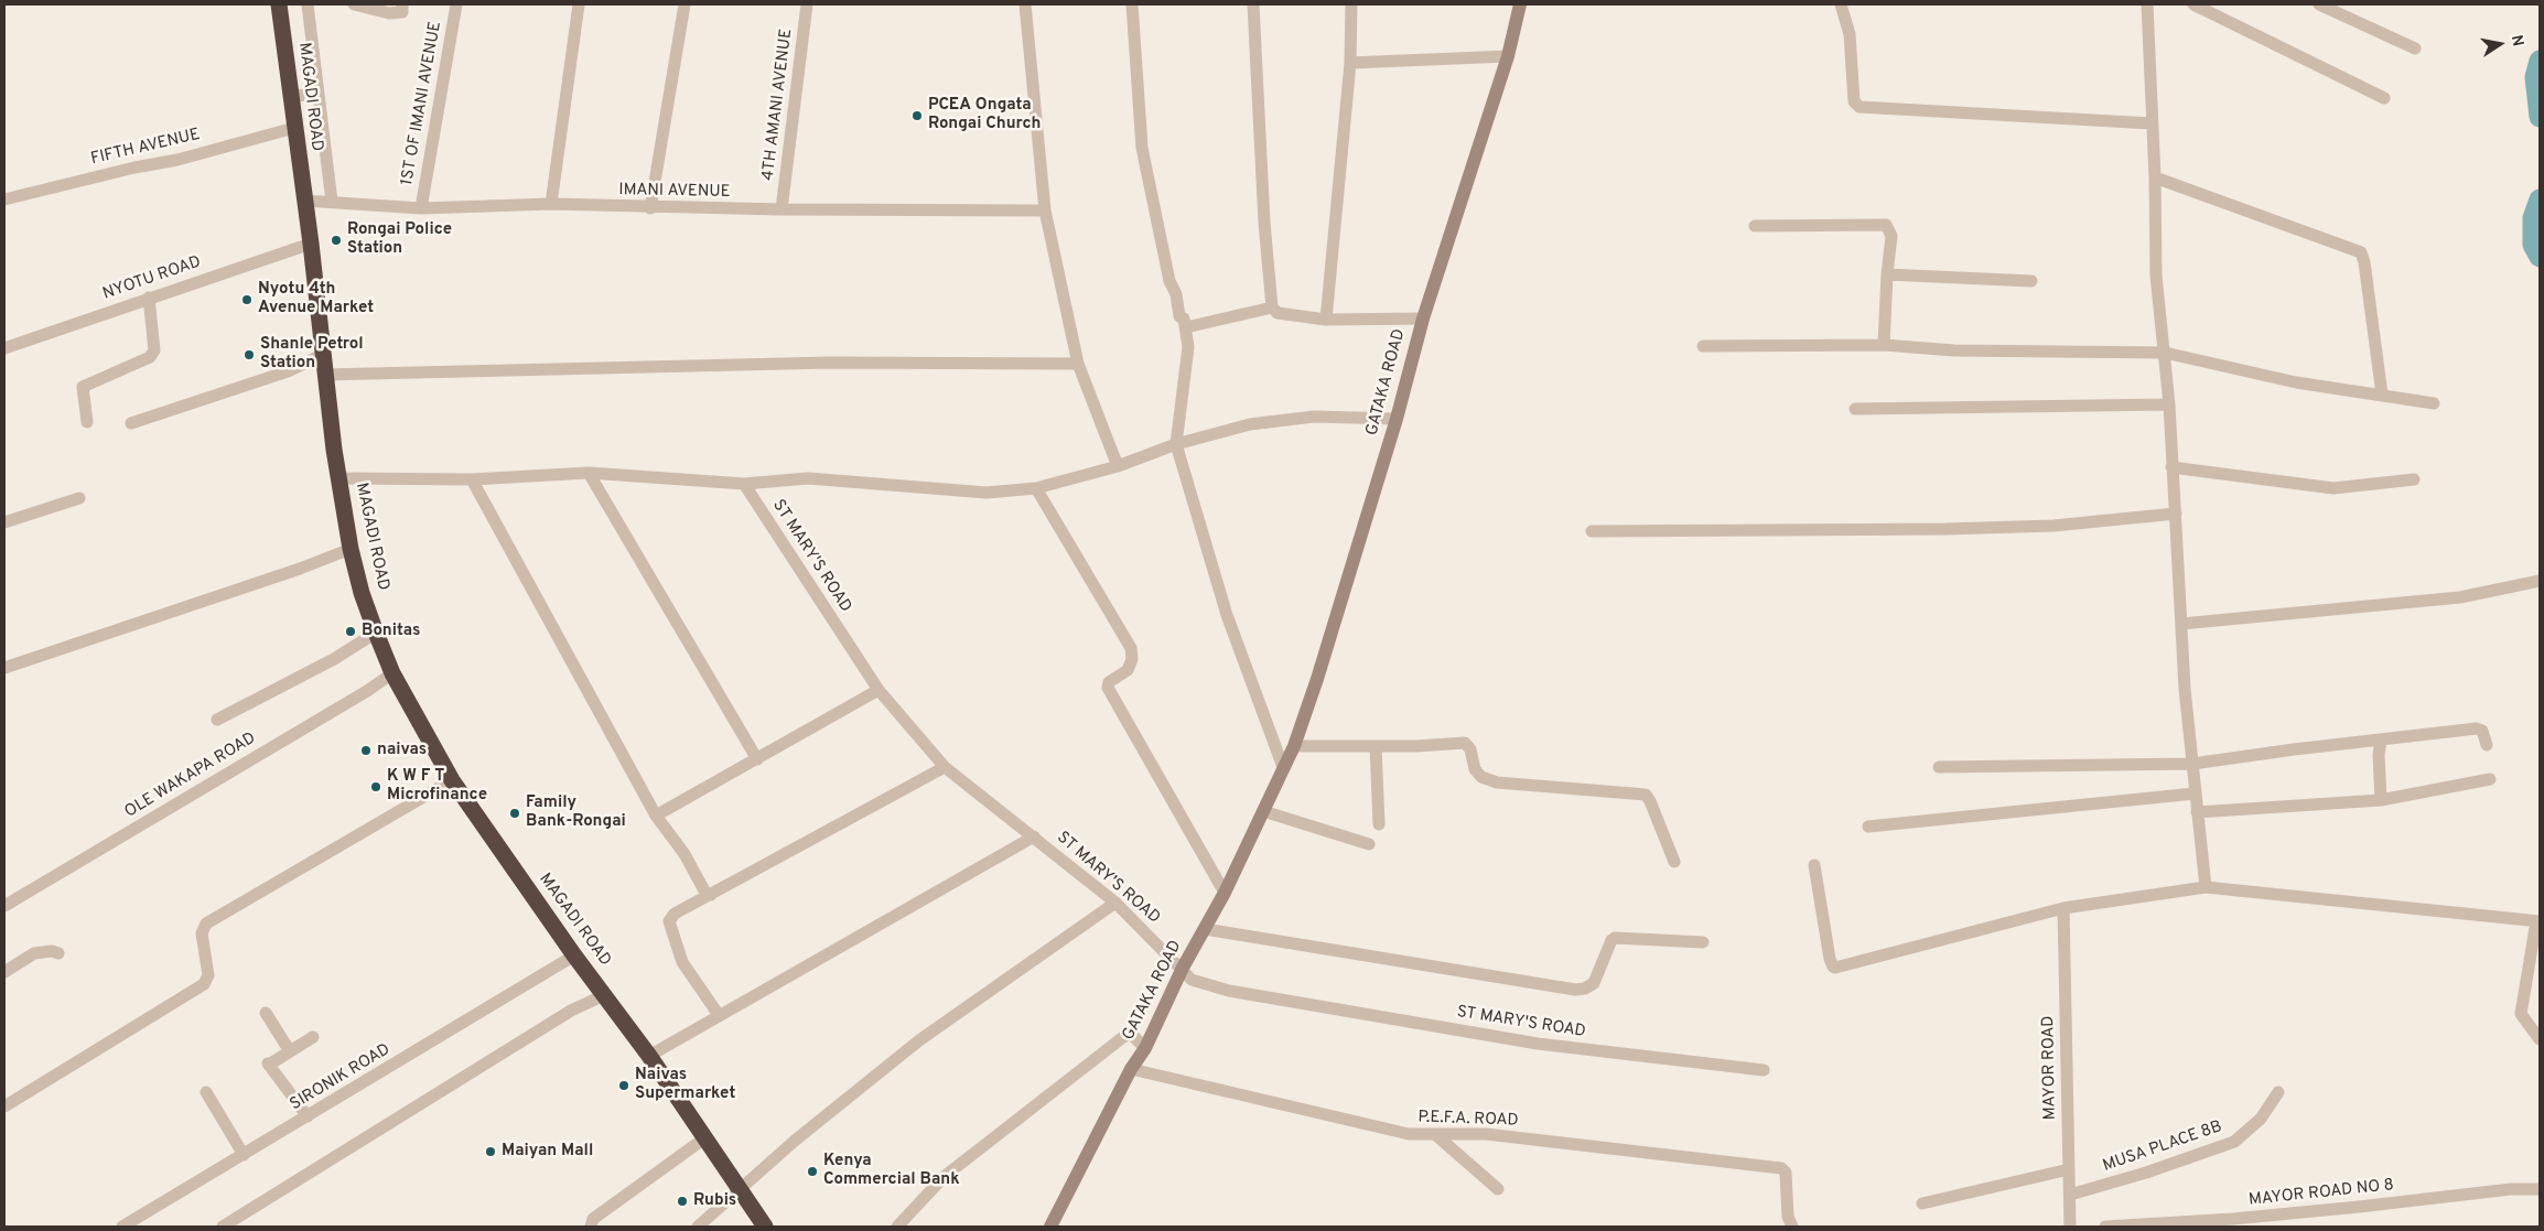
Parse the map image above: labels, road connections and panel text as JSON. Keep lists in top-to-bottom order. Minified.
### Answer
{"streets":{"highway":["MAGADI ROAD"],"street":["1ST OF IMANI AVENUE","4TH AMANI AVENUE","FIFTH AVENUE","IMANI AVENUE","NYOTU ROAD","GATAKA ROAD","ST MARY'S ROAD","OLE WAKAPA ROAD","MAYOR ROAD","SIRONIK ROAD","P.E.F.A. ROAD","MUSA PLACE 8B","MAYOR ROAD NO 8"]},"crossings":[["MAGADI ROAD","FIFTH AVENUE"],["MAGADI ROAD","IMANI AVENUE"],["MAGADI ROAD","NYOTU ROAD"],["MAGADI ROAD","OLE WAKAPA ROAD"],["MAGADI ROAD","SIRONIK ROAD"],["1ST OF IMANI AVENUE","IMANI AVENUE"],["4TH AMANI AVENUE","IMANI AVENUE"],["GATAKA ROAD","ST MARY'S ROAD"],["GATAKA ROAD","P.E.F.A. ROAD"],["MAYOR ROAD","MUSA PLACE 8B"]],"places":["PCEA Ongata Rongai Church","Rongai Police Station","Nyotu 4th Avenue Market","Shanle Petrol Station","Bonitas","naivas","K W F T Microfinance","Family Bank-Rongai","Naivas Supermarket","Maiyan Mall","Kenya Commercial Bank","Rubis"],"north":"right"}
